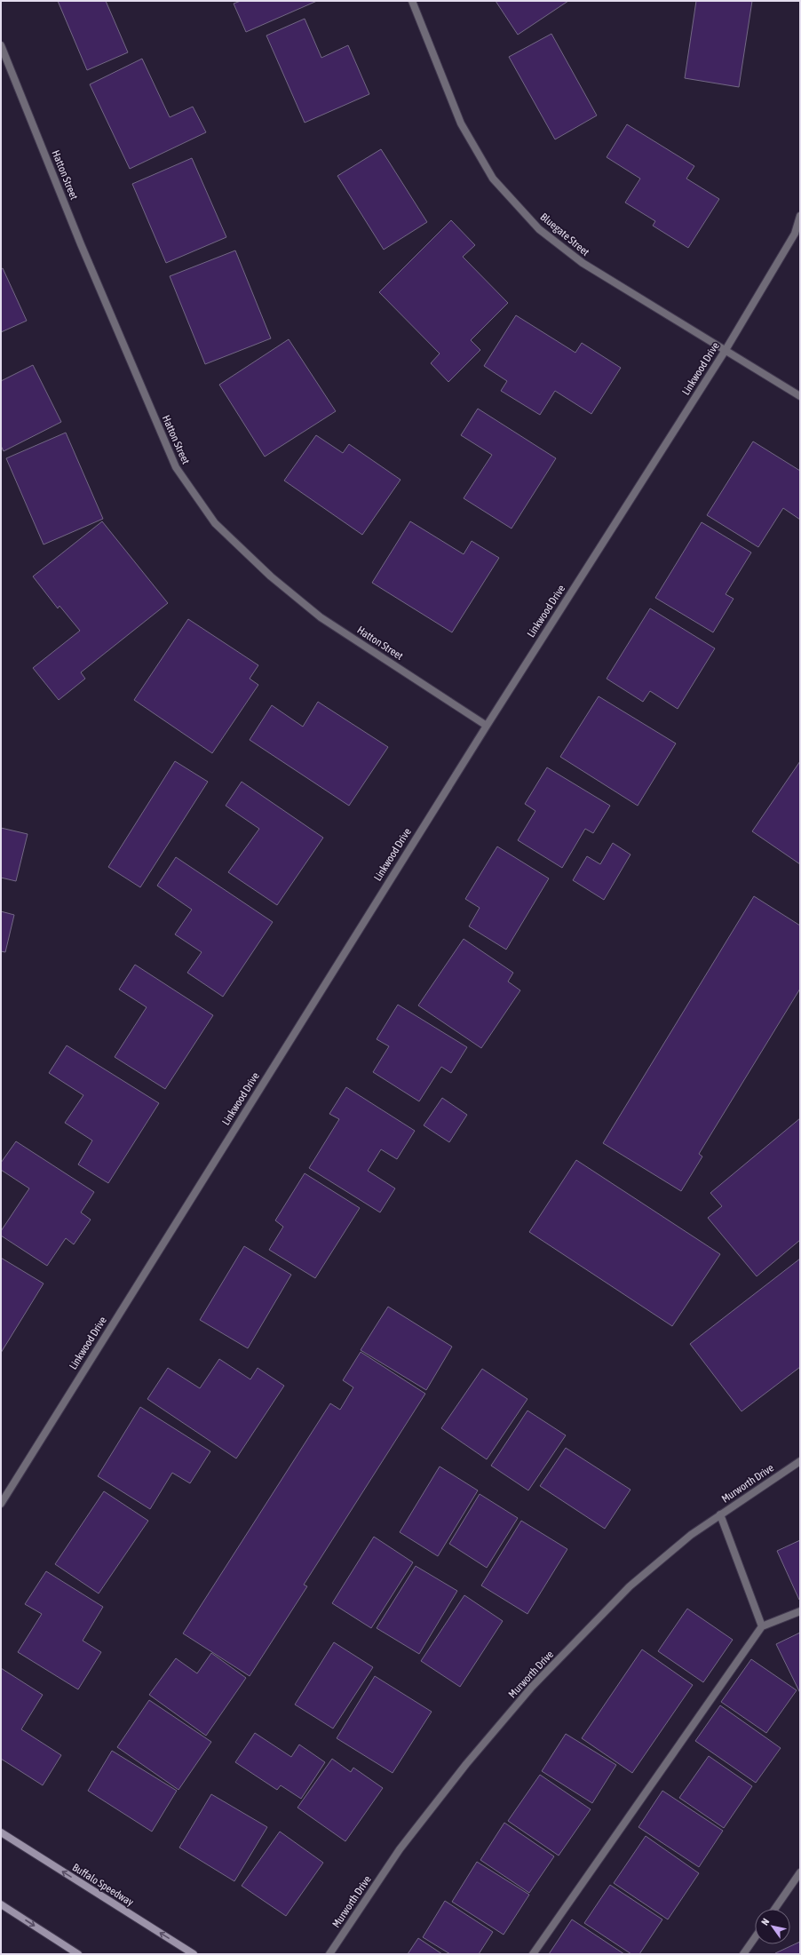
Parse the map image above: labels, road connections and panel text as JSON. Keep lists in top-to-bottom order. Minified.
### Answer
{"streets":{"main road":["Buffalo Speedway"],"street":["Hatton Street","Bluegate Street","Linkwood Drive","Murworth Drive"]},"crossings":[["Hatton Street","Linkwood Drive"],["Bluegate Street","Linkwood Drive"]],"north":"top left"}
